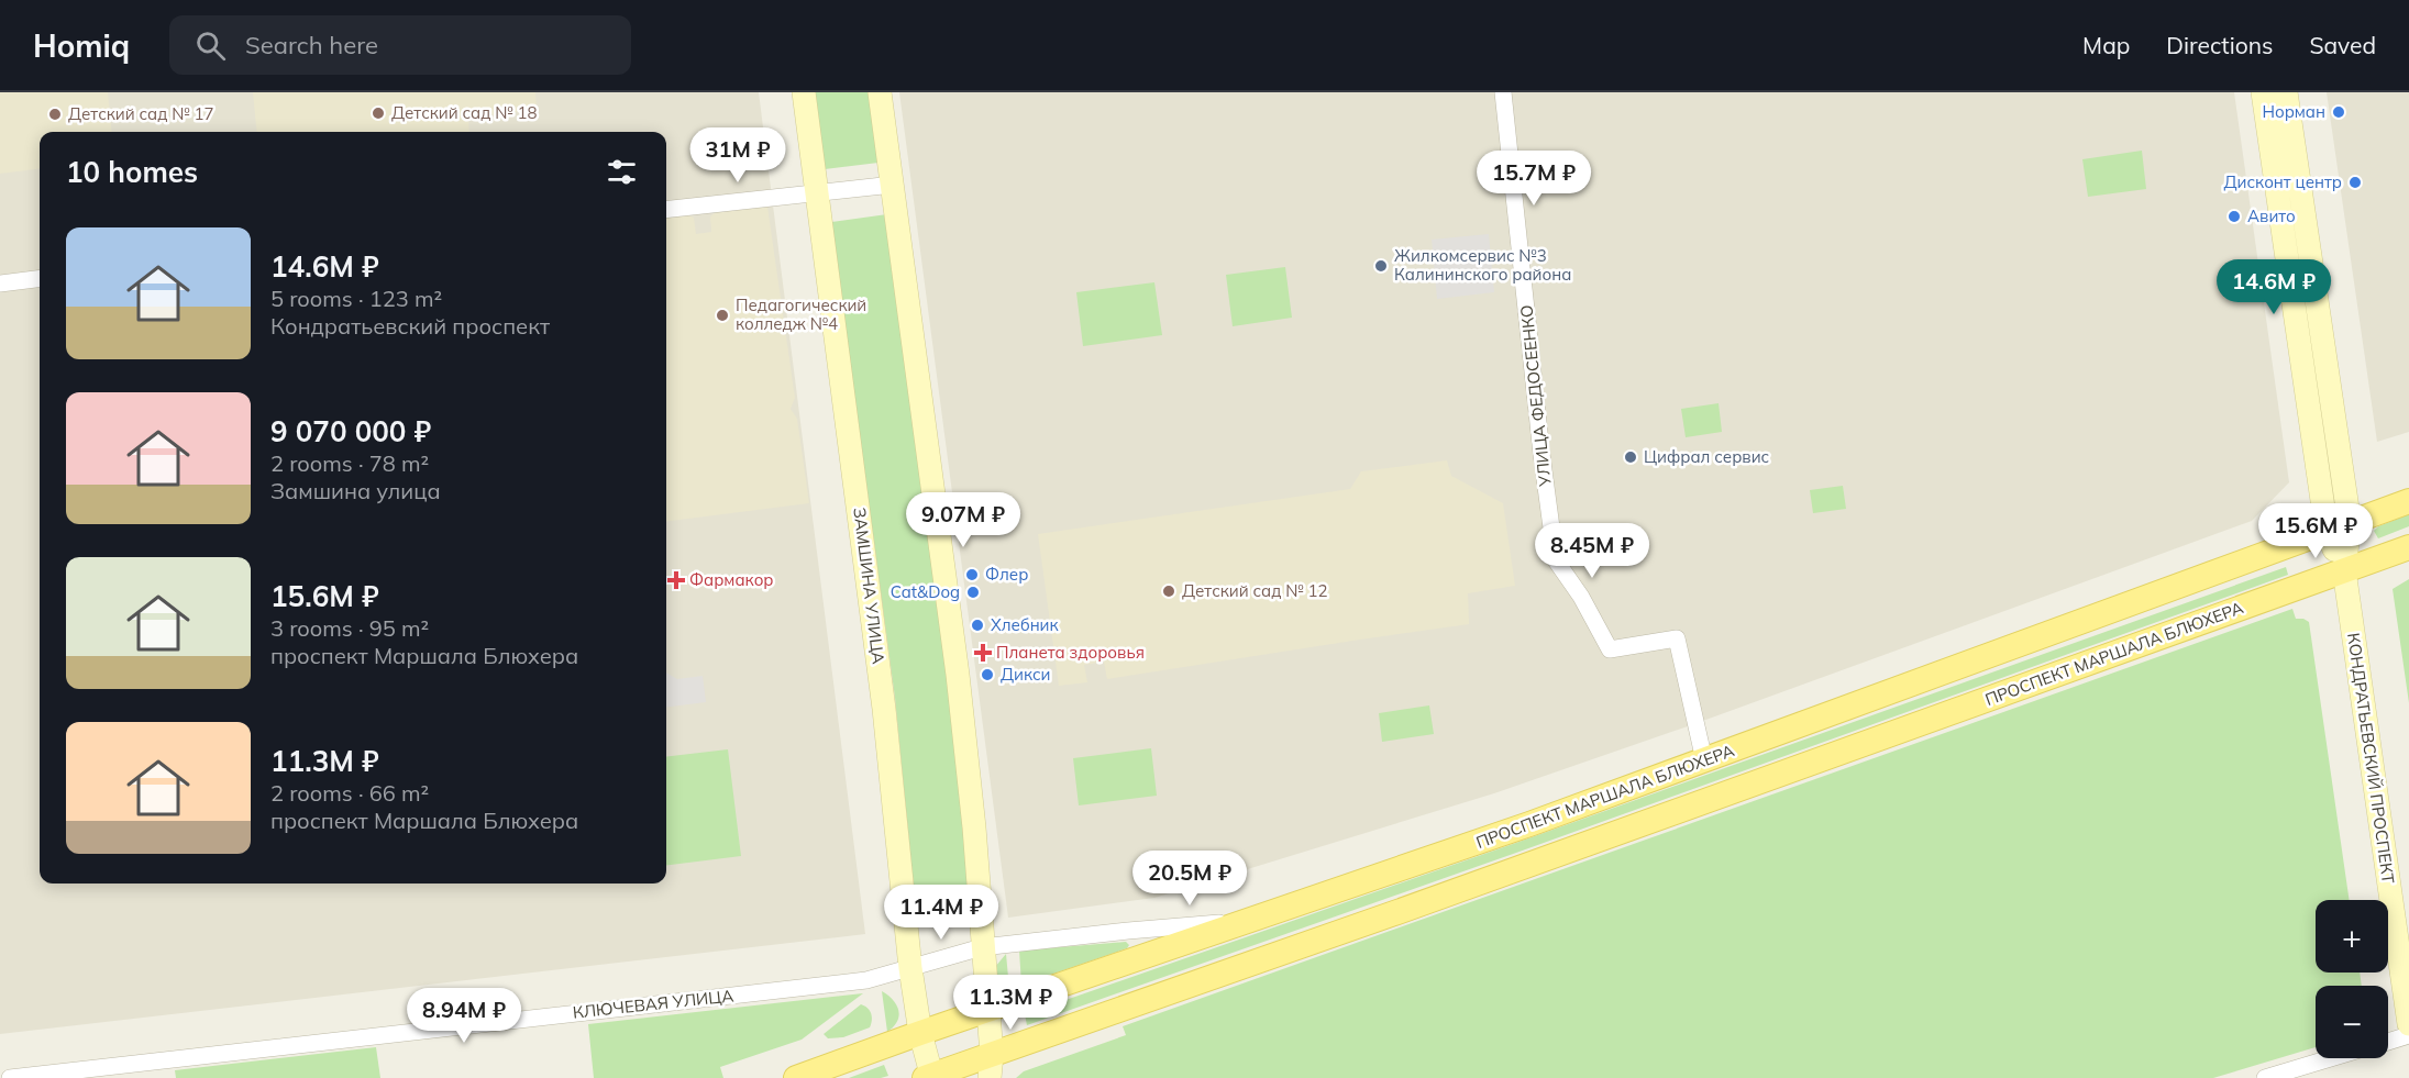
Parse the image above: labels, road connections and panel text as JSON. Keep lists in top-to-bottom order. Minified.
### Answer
{"streets":{"main road":["ПРОСПЕКТ МАРШАЛА БЛЮХЕРА"],"street":["УЛИЦА ФЕДОСЕЕНКО","ЗАМШИНА УЛИЦА","КОНДРАТЬЕВСКИЙ ПРОСПЕКТ","КЛЮЧЕВАЯ УЛИЦА"]},"crossings":[["УЛИЦА ФЕДОСЕЕНКО","ПРОСПЕКТ МАРШАЛА БЛЮХЕРА"],["ЗАМШИНА УЛИЦА","ПРОСПЕКТ МАРШАЛА БЛЮХЕРА"],["ЗАМШИНА УЛИЦА","КЛЮЧЕВАЯ УЛИЦА"],["ПРОСПЕКТ МАРШАЛА БЛЮХЕРА","КОНДРАТЬЕВСКИЙ ПРОСПЕКТ"],["ПРОСПЕКТ МАРШАЛА БЛЮХЕРА","КЛЮЧЕВАЯ УЛИЦА"]],"places":{"other":["Норман","Детский сад № 18","Детский сад № 17","Дисконт центр","Авито","Жилкомсервис №3 Калининского района","Педагогический колледж №4","Цифрал сервис","Флер","Детский сад № 12","Cat&Dog","Хлебник","Дикси"],"health":["Фармакор","Планета здоровья"]},"page":{"header":"Homiq","search":"Search here","nav":["Map","Directions","Saved"],"price":["31M ₽","15.7M ₽","14.6M ₽","9.07M ₽","15.6M ₽","8.45M ₽","20.5M ₽","11.4M ₽","11.3M ₽","8.94M ₽"],"heading":"10 homes","list":[{"name":"14.6M ₽","note":"5 rooms · 123 m² · Кондратьевский проспект"},{"name":"9 070 000 ₽","note":"2 rooms · 78 m² · Замшина улица"},{"name":"15.6M ₽","note":"3 rooms · 95 m² · проспект Маршала Блюхера"},{"name":"11.3M ₽","note":"2 rooms · 66 m² · проспект Маршала Блюхера"}],"map_buttons":["+","−"]}}
